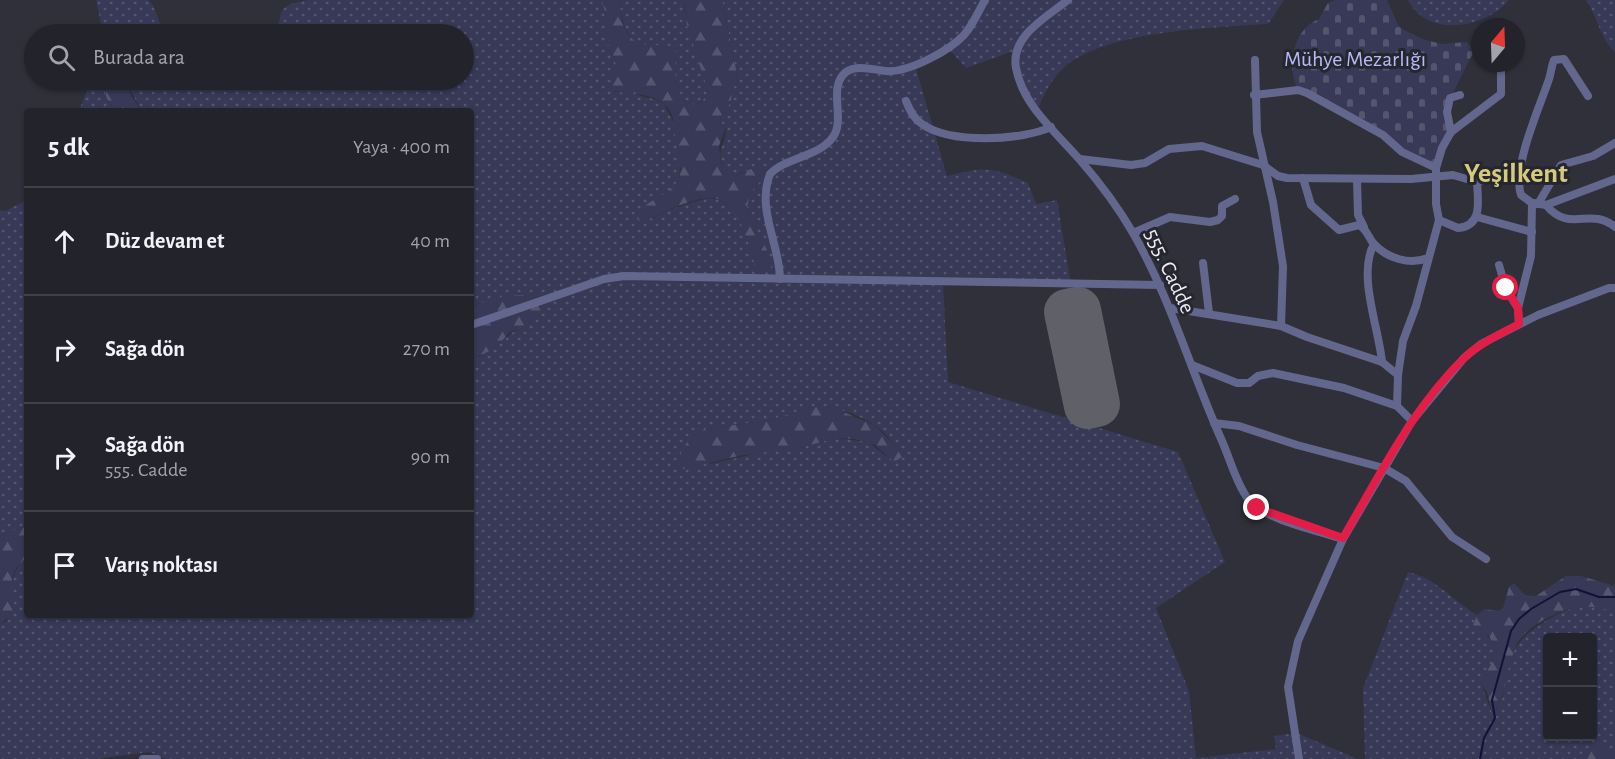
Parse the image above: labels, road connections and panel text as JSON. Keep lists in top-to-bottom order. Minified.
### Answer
{"streets":{"street":["555. Cadde"]},"districts":["Yeşilkent"],"parks":["Mühye Mezarlığı"],"north":"top","page":{"search":"Burada ara","heading":["5 dk","Yaya · 400 m"],"list":[["Düz devam et","40 m"],["Sağa dön","270 m"],["Sağa dön","555. Cadde","90 m"],"Varış noktası"],"map_buttons":["+","−"]}}
